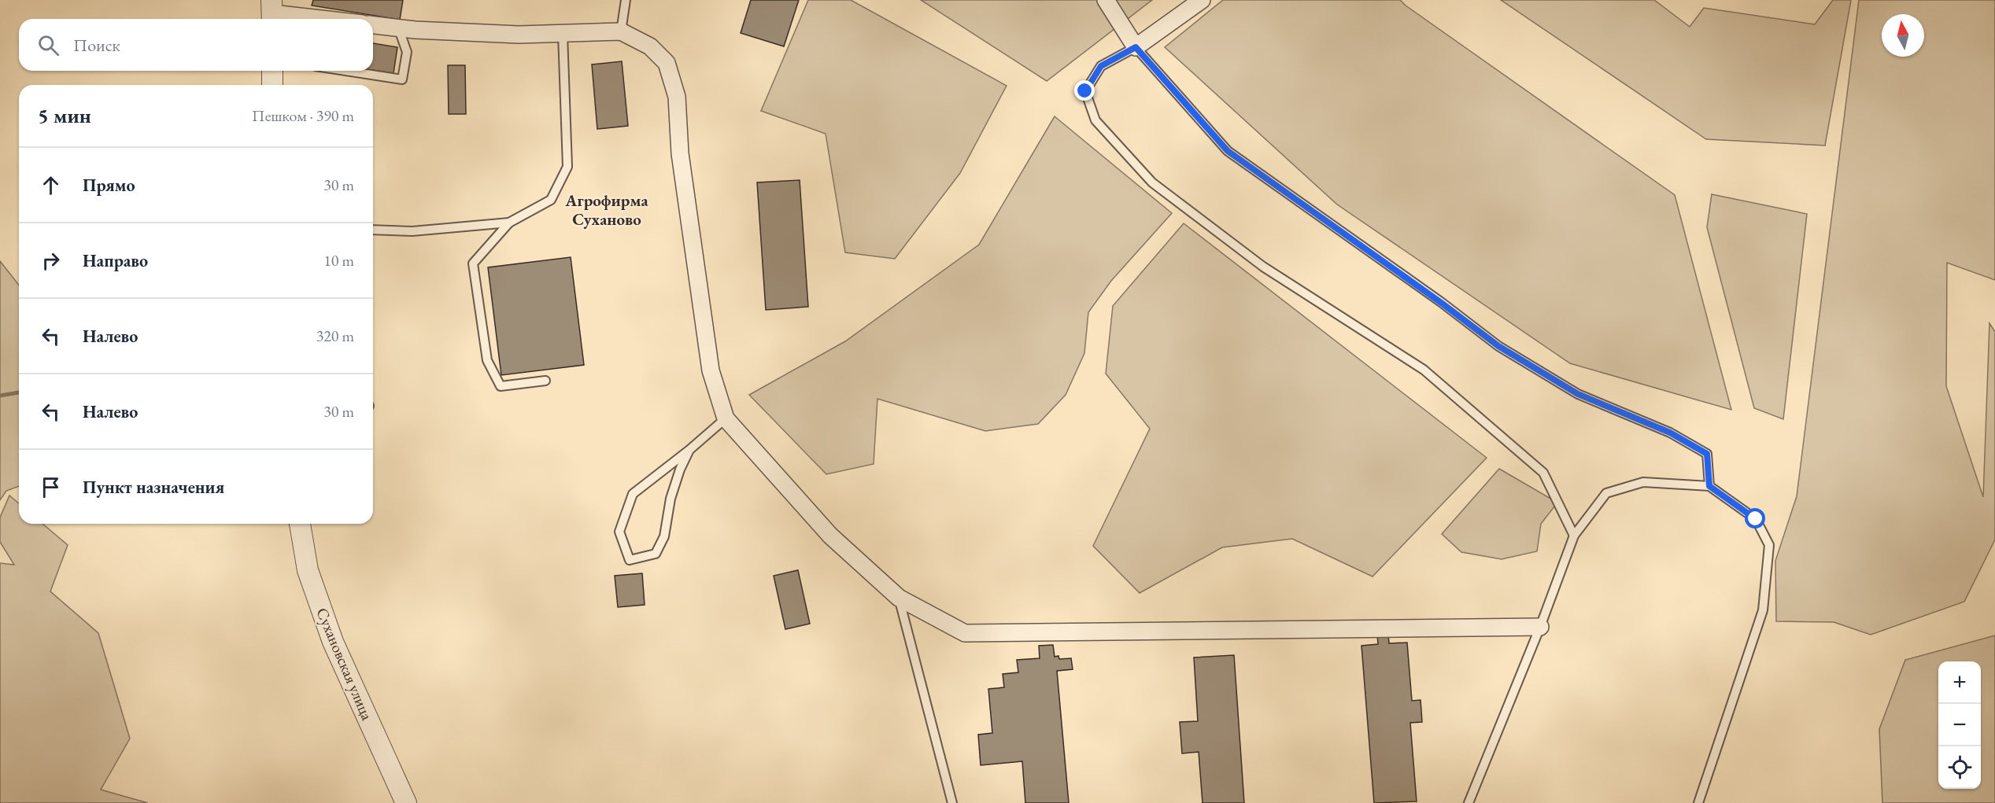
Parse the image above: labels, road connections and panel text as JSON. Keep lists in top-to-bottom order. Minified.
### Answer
{"streets":{"street":["Сухановская улица"]},"districts":["Агрофирма Суханово"],"north":"top","page":{"search":"Поиск","heading":["5 мин","Пешком · 390 m"],"list":[["Прямо","30 m"],["Направо","10 m"],["Налево","320 m"],["Налево","30 m"],"Пункт назначения"],"map_buttons":["+","−"]}}
